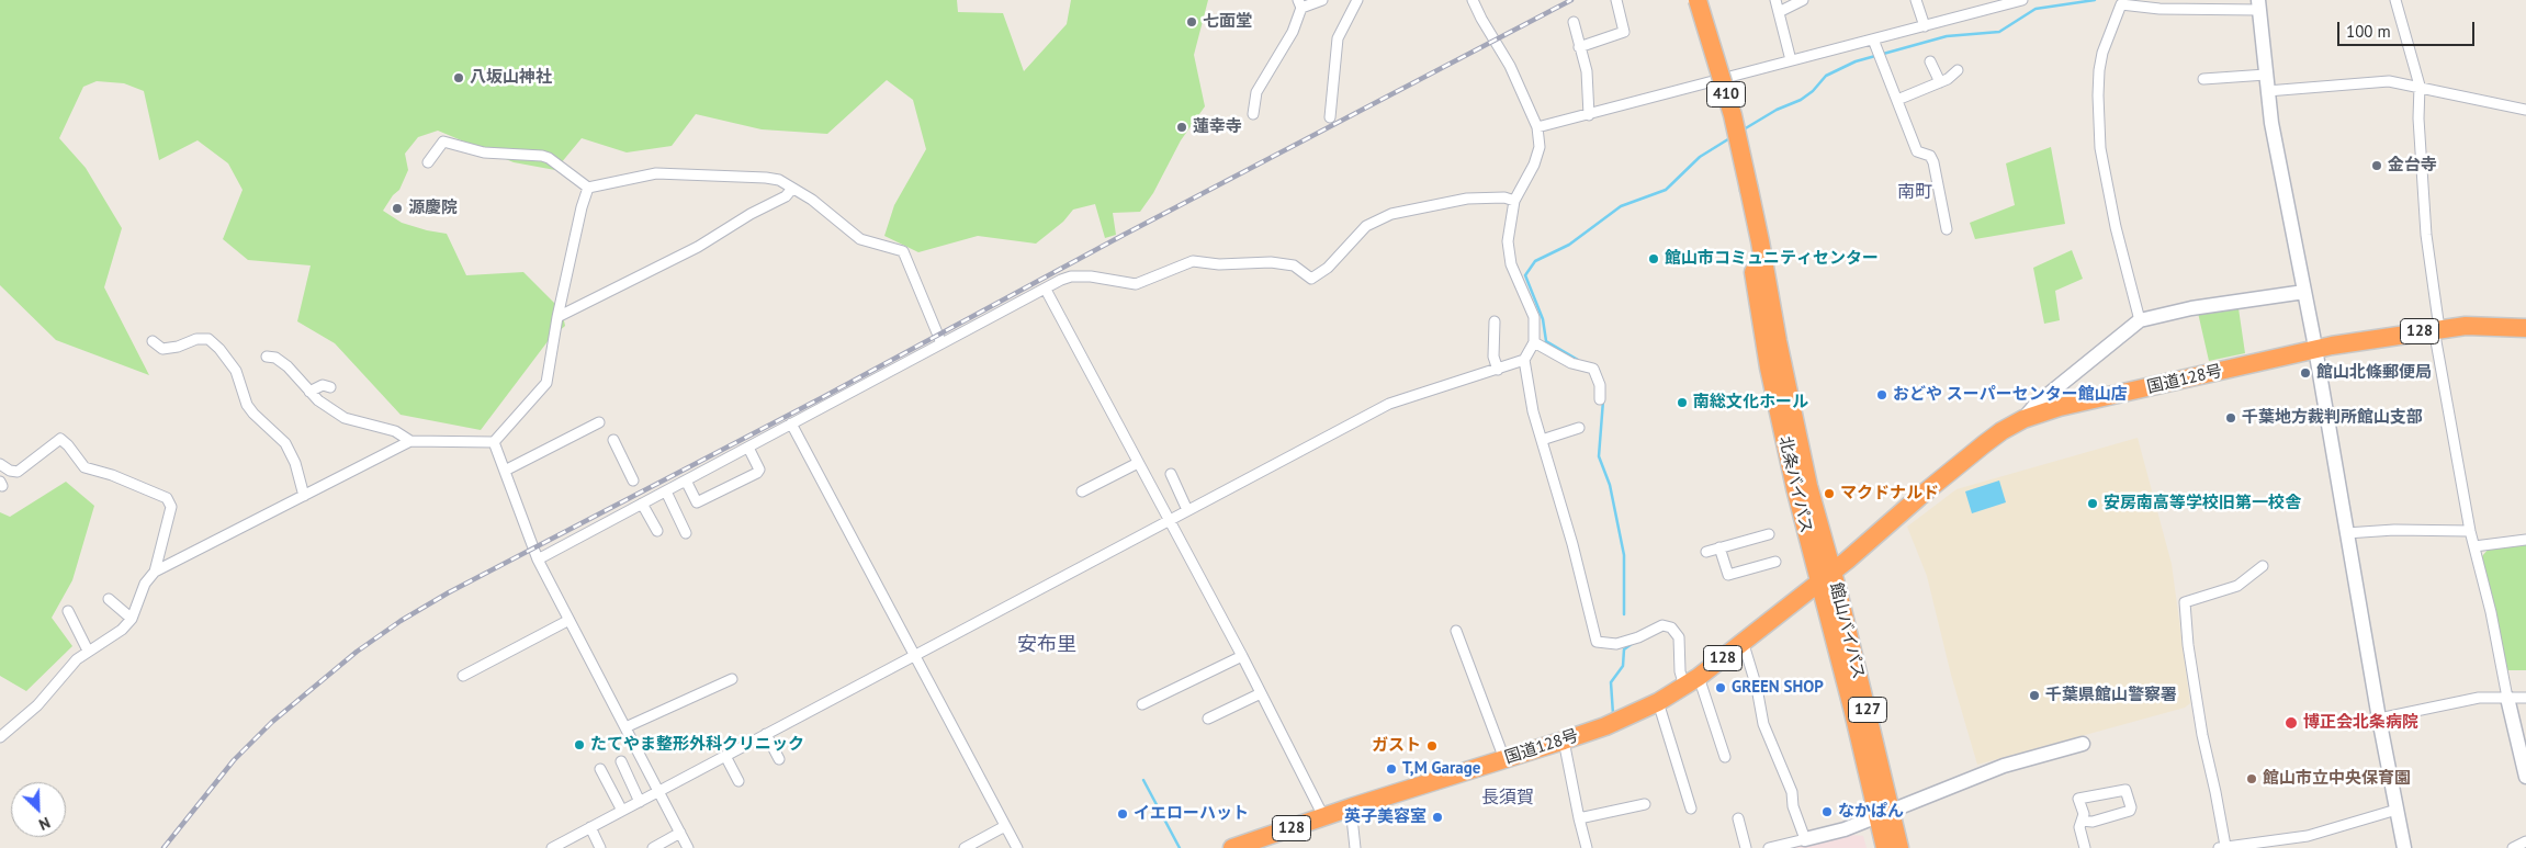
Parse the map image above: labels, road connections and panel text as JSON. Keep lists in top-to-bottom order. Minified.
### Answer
{"streets":{"highway":["410","128","国道128号","北条バイパス","館山バイパス","127"]},"crossings":[["国道128号","北条バイパス"],["国道128号","館山バイパス"],["北条バイパス","館山バイパス"]],"districts":["南町","安布里","長須賀"],"places":["七面堂","八坂山神社","蓮幸寺","金台寺","源慶院","館山市コミュニティセンター","館山北條郵便局","おどや スーパーセンター館山店","南総文化ホール","千葉地方裁判所館山支部","マクドナルド","安房南高等学校旧第一校舎","GREEN SHOP","千葉県館山警察署","博正会北条病院","たてやま整形外科クリニック","ガスト","T,M Garage","館山市立中央保育園","なかぱん","イエローハット","英子美容室"],"scale_bar":"100 m","north":"bottom right"}
